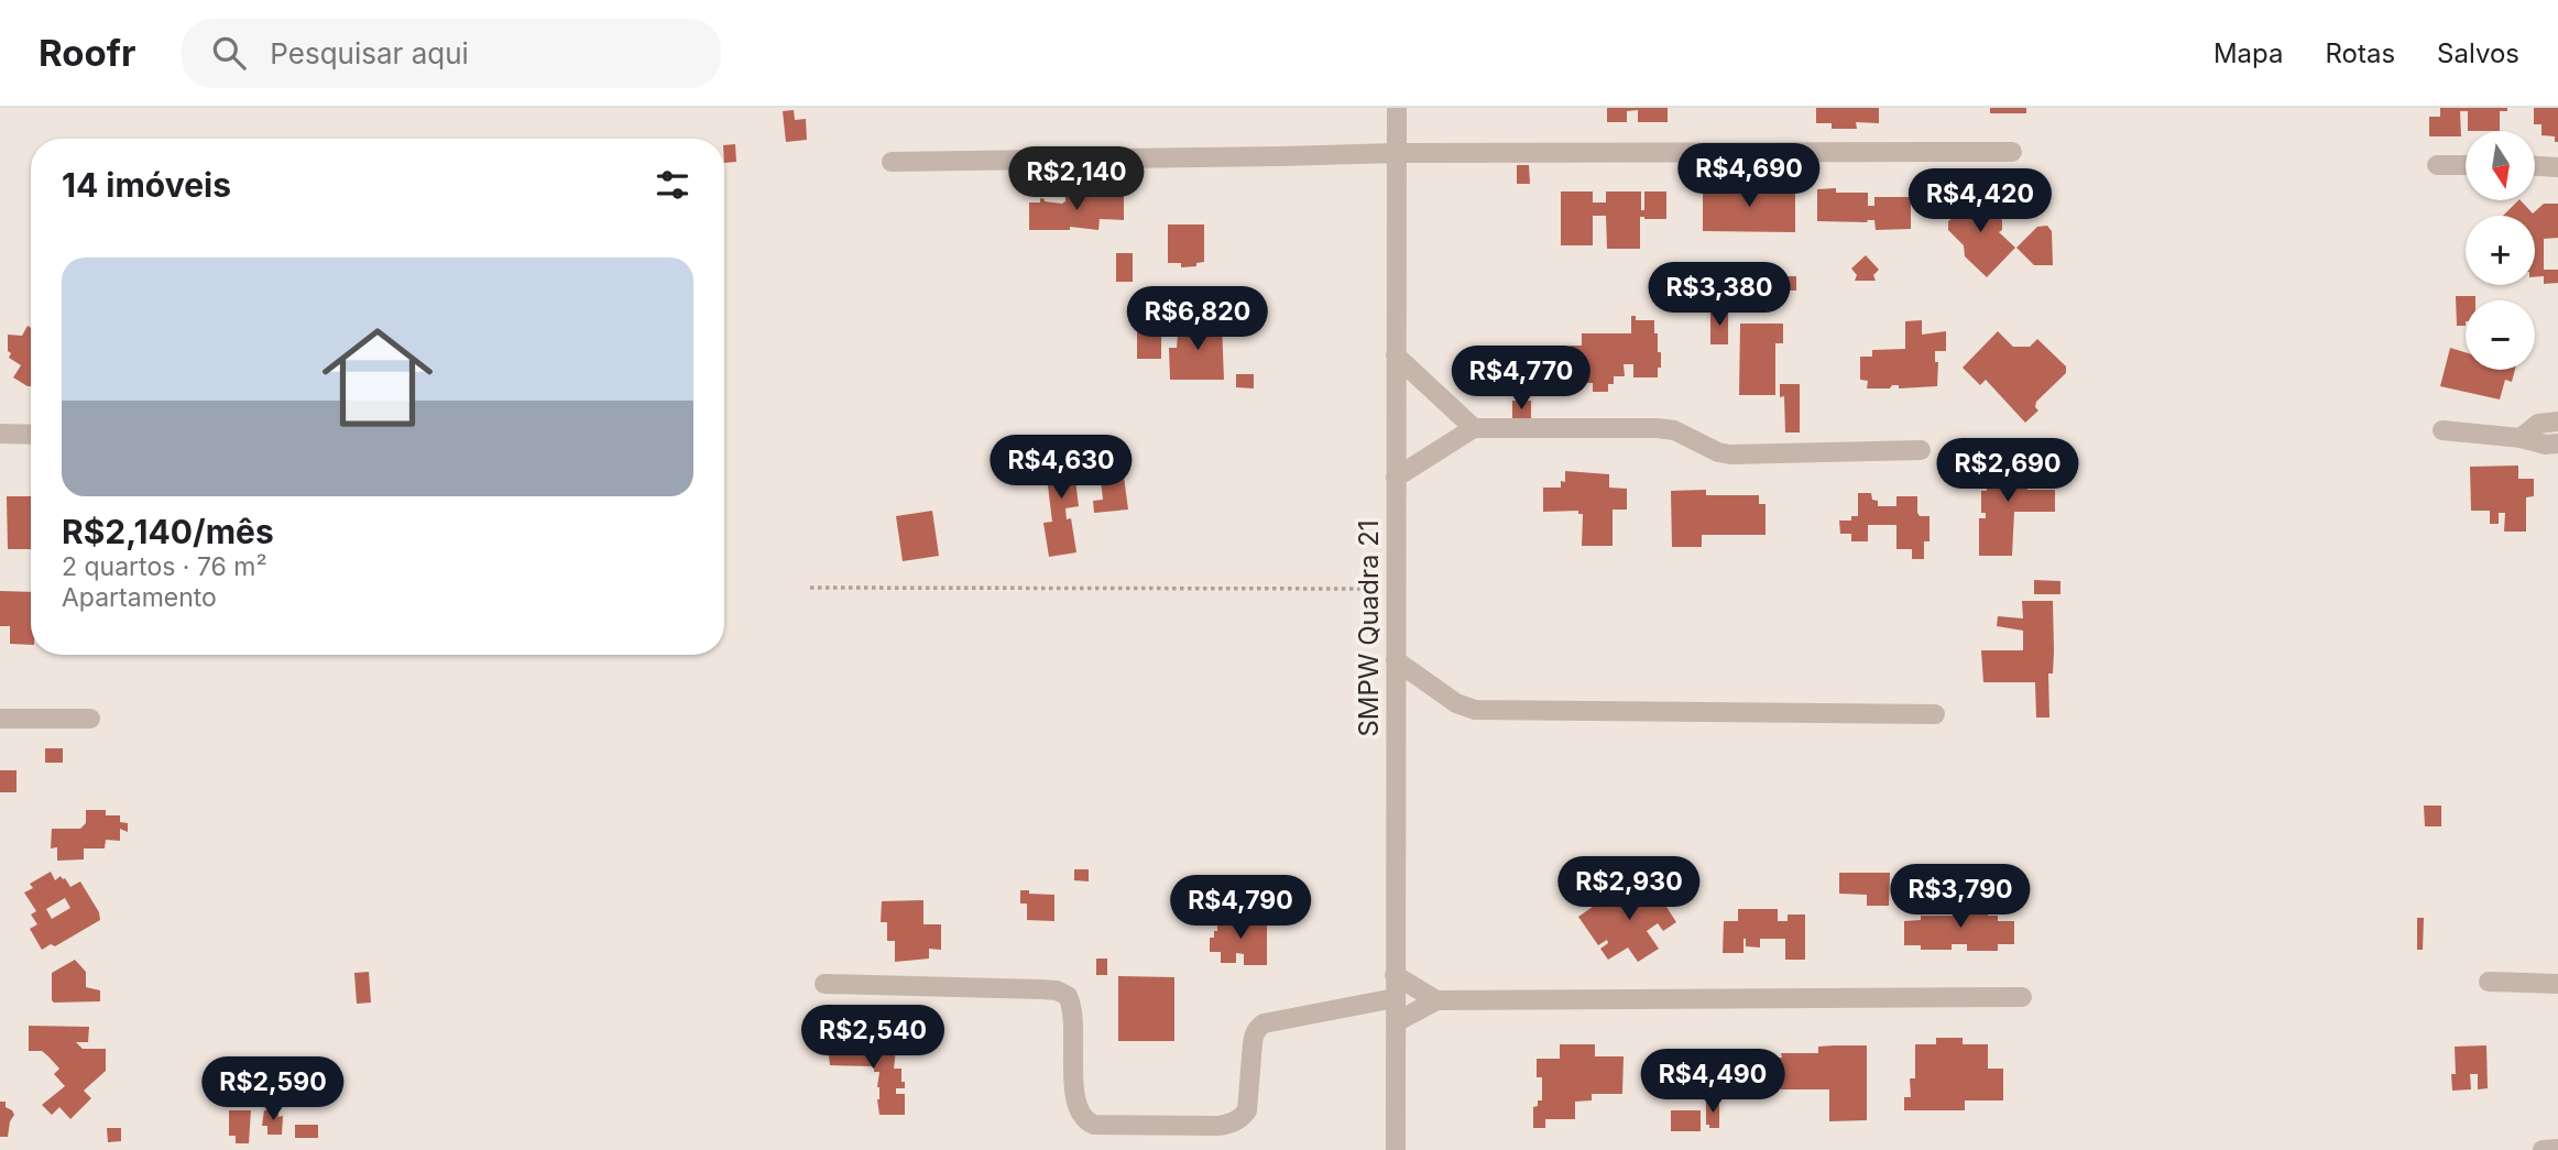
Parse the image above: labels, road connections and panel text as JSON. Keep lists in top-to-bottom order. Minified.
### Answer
{"streets":{"street":["SMPW Quadra 21"]},"north":"bottom","page":{"header":"Roofr","search":"Pesquisar aqui","nav":["Mapa","Rotas","Salvos"],"map_buttons":["+","−"],"heading":"14 imóveis","price":["R$4,690","R$2,140","R$4,420","R$3,380","R$6,820","R$4,770","R$4,630","R$2,690","R$2,930","R$3,790","R$4,790","R$2,540","R$4,490","R$2,590"],"list":[{"name":"R$2,140/mês","note":"2 quartos · 76 m² · Apartamento"}]}}
